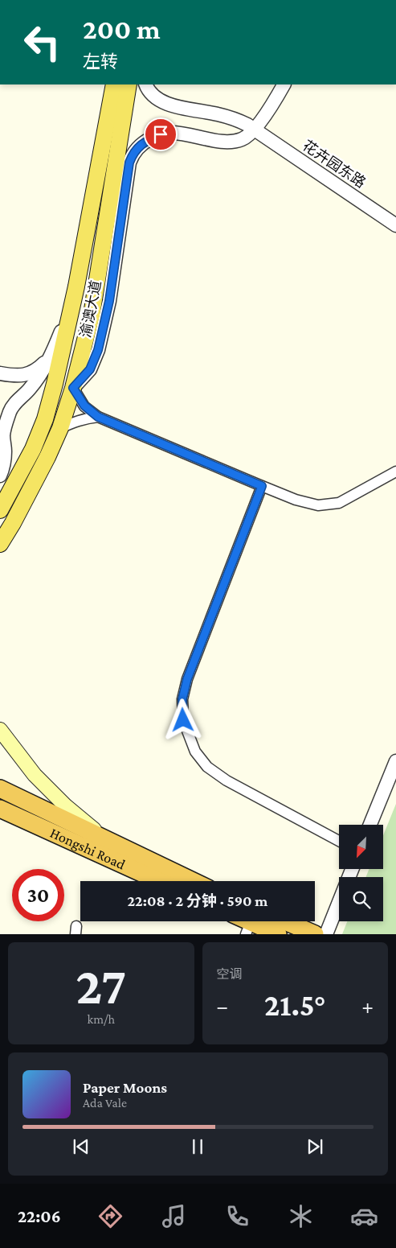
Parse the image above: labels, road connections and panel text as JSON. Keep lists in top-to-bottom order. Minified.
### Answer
{"streets":{"highway":["Hongshi Road"],"main road":["渝澳大道"],"street":["花卉园东路"]},"north":"bottom left","page":{"turn":["200 m","左转"],"limit":"30","trip":"22:08 · 2 分钟 · 590 m","tile":[["27","km/h"],"空调"],"heat":["−","21.5°","+"],"song":["Paper Moons","Ada Vale"],"tabs":"22:06"}}
